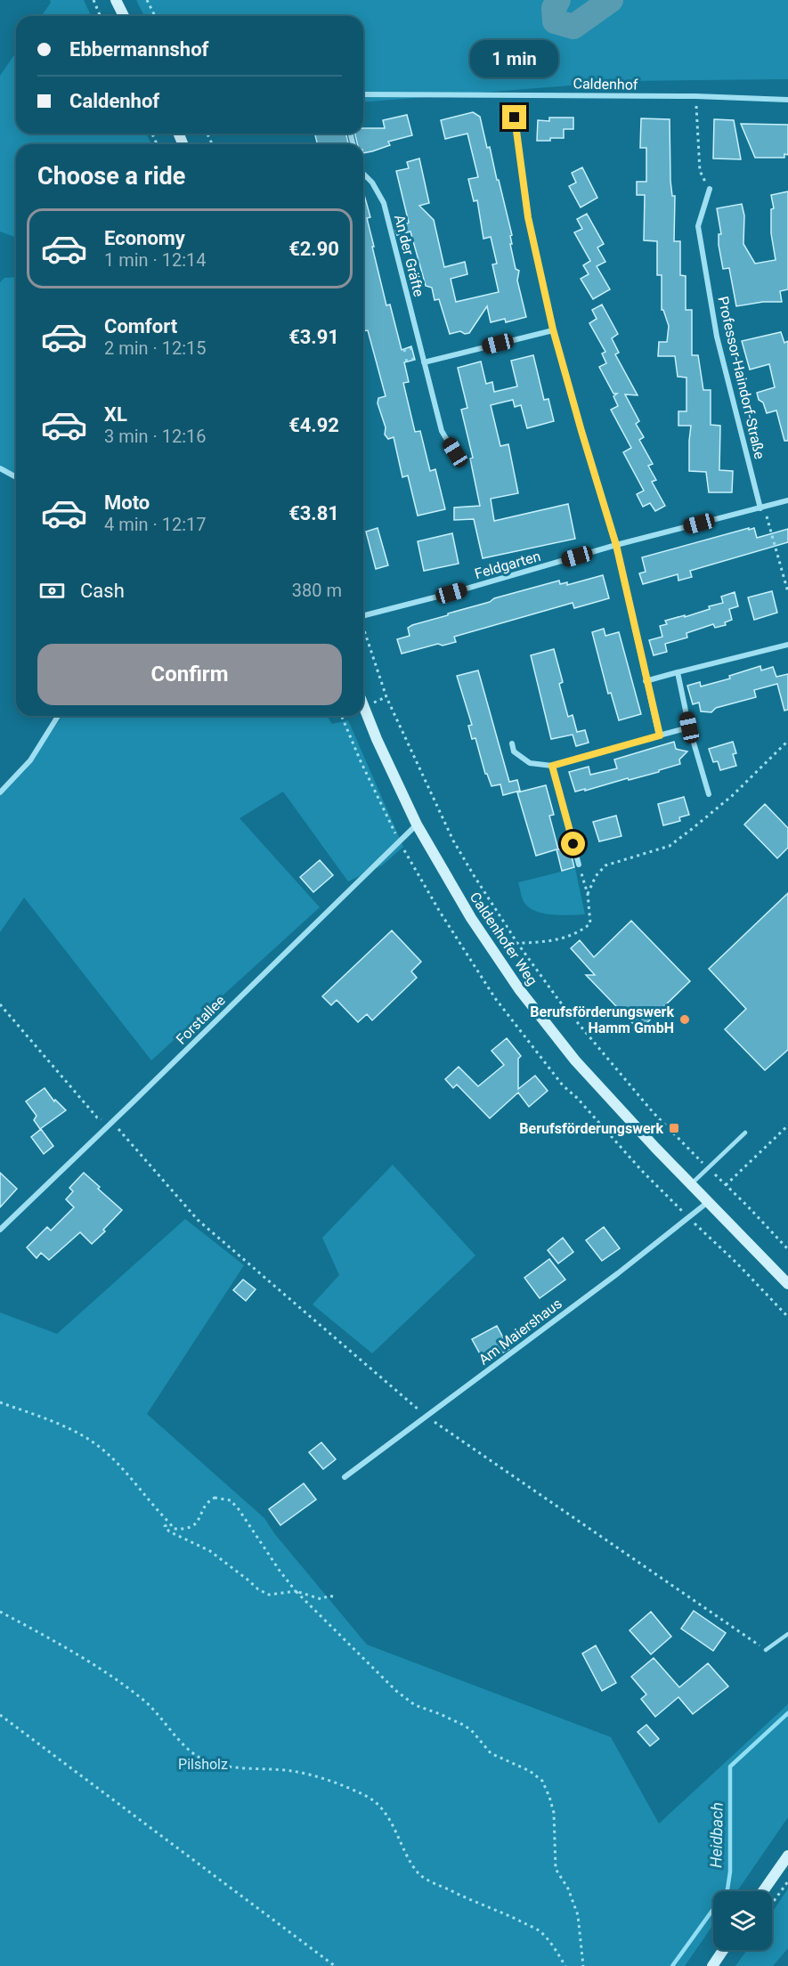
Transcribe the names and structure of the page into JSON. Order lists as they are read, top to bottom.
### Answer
{
  "streets": {
    "main road": ["Caldenhofer Weg"],
    "street": [
      "Caldenhof",
      "An der Gräfte",
      "Professor-Haindorf-Straße",
      "Feldgarten",
      "Forstallee",
      "Am Maiershaus"
    ]
  },
  "crossings": [
    ["Professor-Haindorf-Straße", "Feldgarten"],
    ["Caldenhofer Weg", "Forstallee"],
    ["Caldenhofer Weg", "Am Maiershaus"]
  ],
  "water": ["Heidbach"],
  "parks": ["Pilsholz"],
  "places": {
    "other": ["Berufsförderungswerk Hamm GmbH"],
    "transit": ["Berufsförderungswerk"]
  },
  "page": {
    "banner": ["Ebbermannshof", "Caldenhof"],
    "bubble": "1 min",
    "heading": "Choose a ride",
    "list": [
      {
        "name": "Economy",
        "note": "1 min · 12:14",
        "value": "€2.90"
      },
      {
        "name": "Comfort",
        "note": "2 min · 12:15",
        "value": "€3.91"
      },
      {
        "name": "XL",
        "note": "3 min · 12:16",
        "value": "€4.92"
      },
      {
        "name": "Moto",
        "note": "4 min · 12:17",
        "value": "€3.81"
      }
    ],
    "pay": ["Cash", "380 m"],
    "buttons": "Confirm"
  }
}
